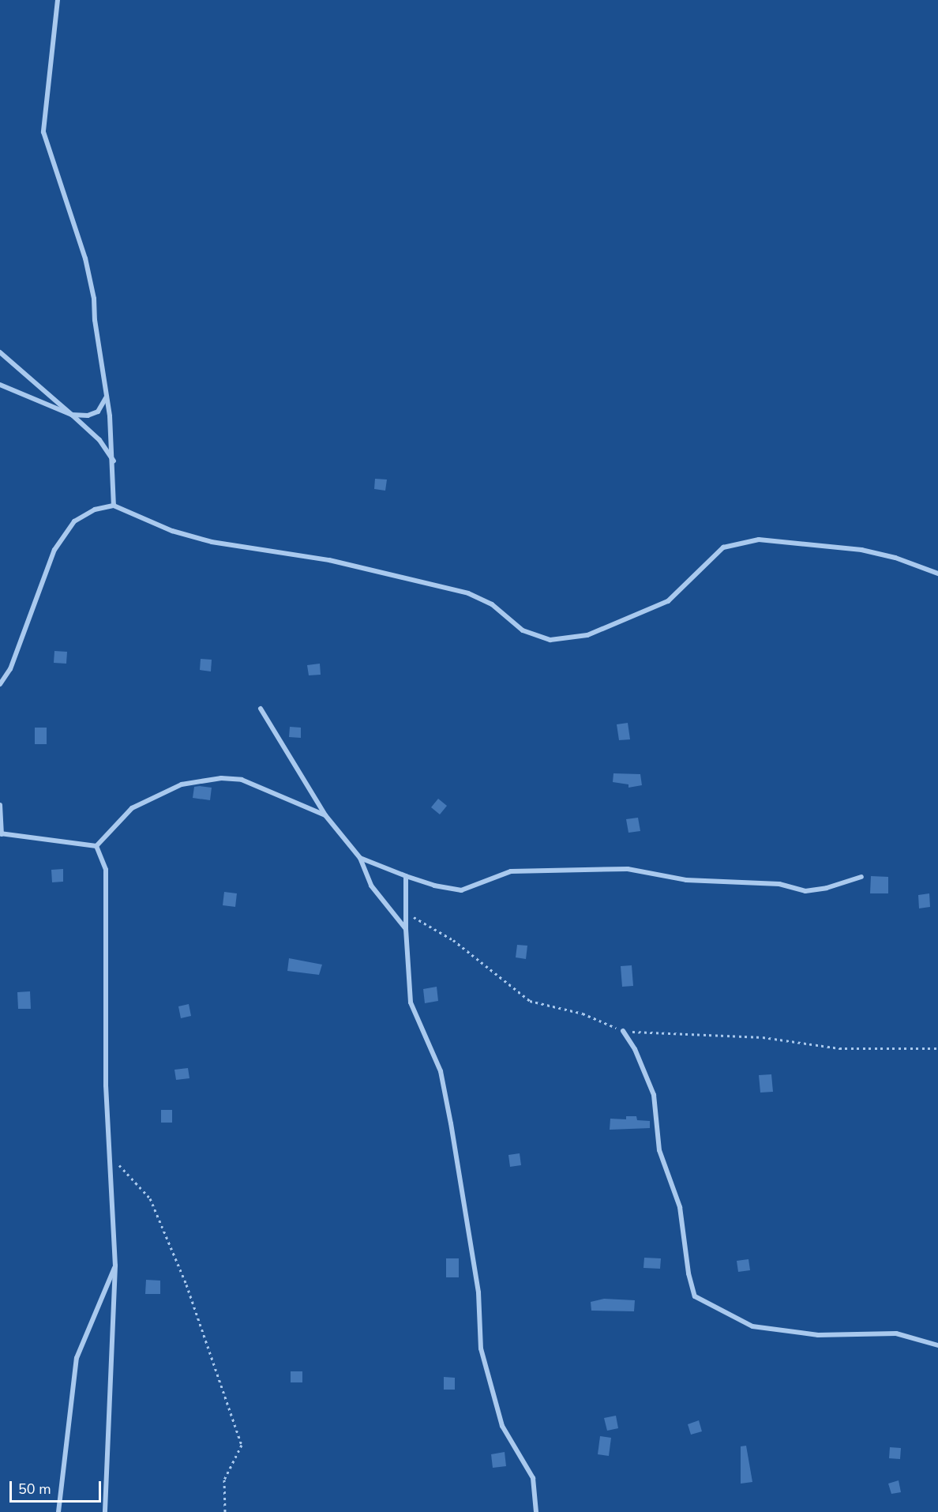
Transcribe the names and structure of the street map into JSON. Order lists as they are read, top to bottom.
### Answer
{
  "scale_bar": "50 m"
}
